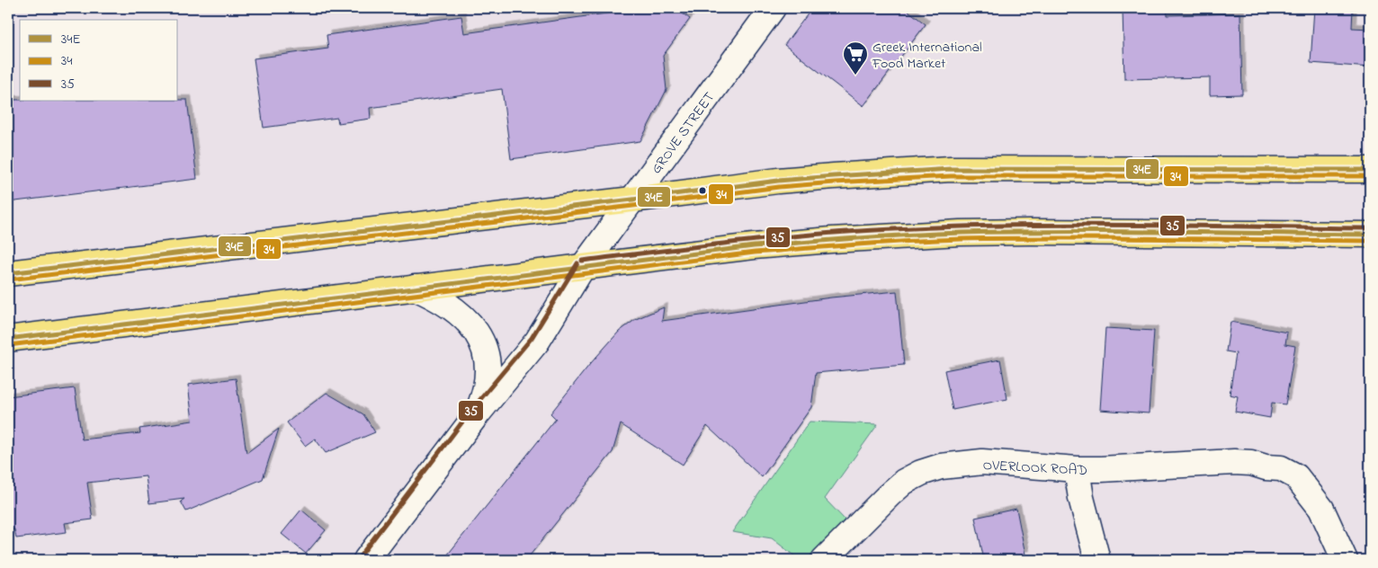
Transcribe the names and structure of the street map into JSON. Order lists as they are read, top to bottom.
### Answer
{
  "streets": {
    "main road": ["GROVE STREET", "OVERLOOK ROAD"]
  },
  "places": {
    "supermarket": ["Greek International Food Market"]
  },
  "lines": ["transit line 34E", "transit line 34", "transit line 35"],
  "legend": ["34E", "34", "35"]
}
